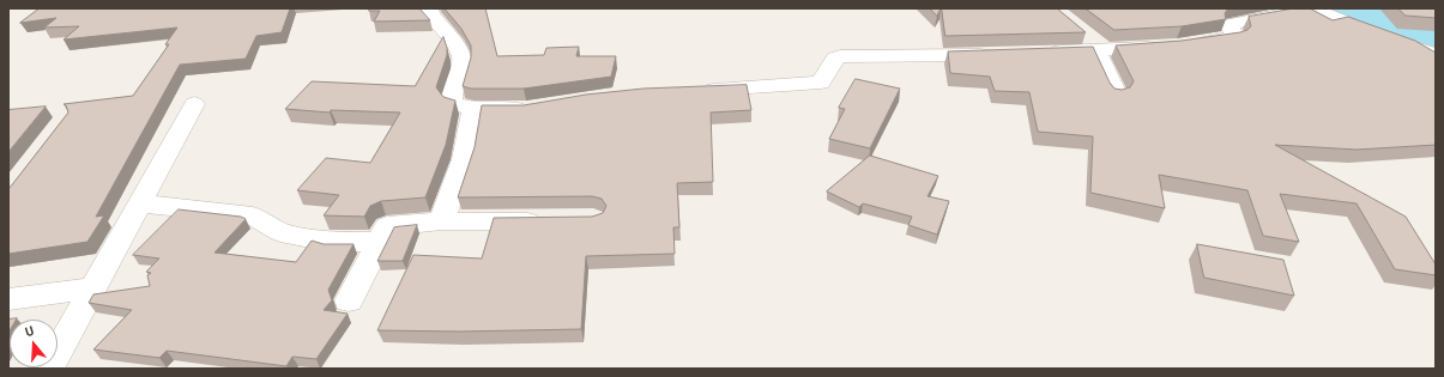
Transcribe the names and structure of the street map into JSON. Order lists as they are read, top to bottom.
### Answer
{
  "north": "top"
}
